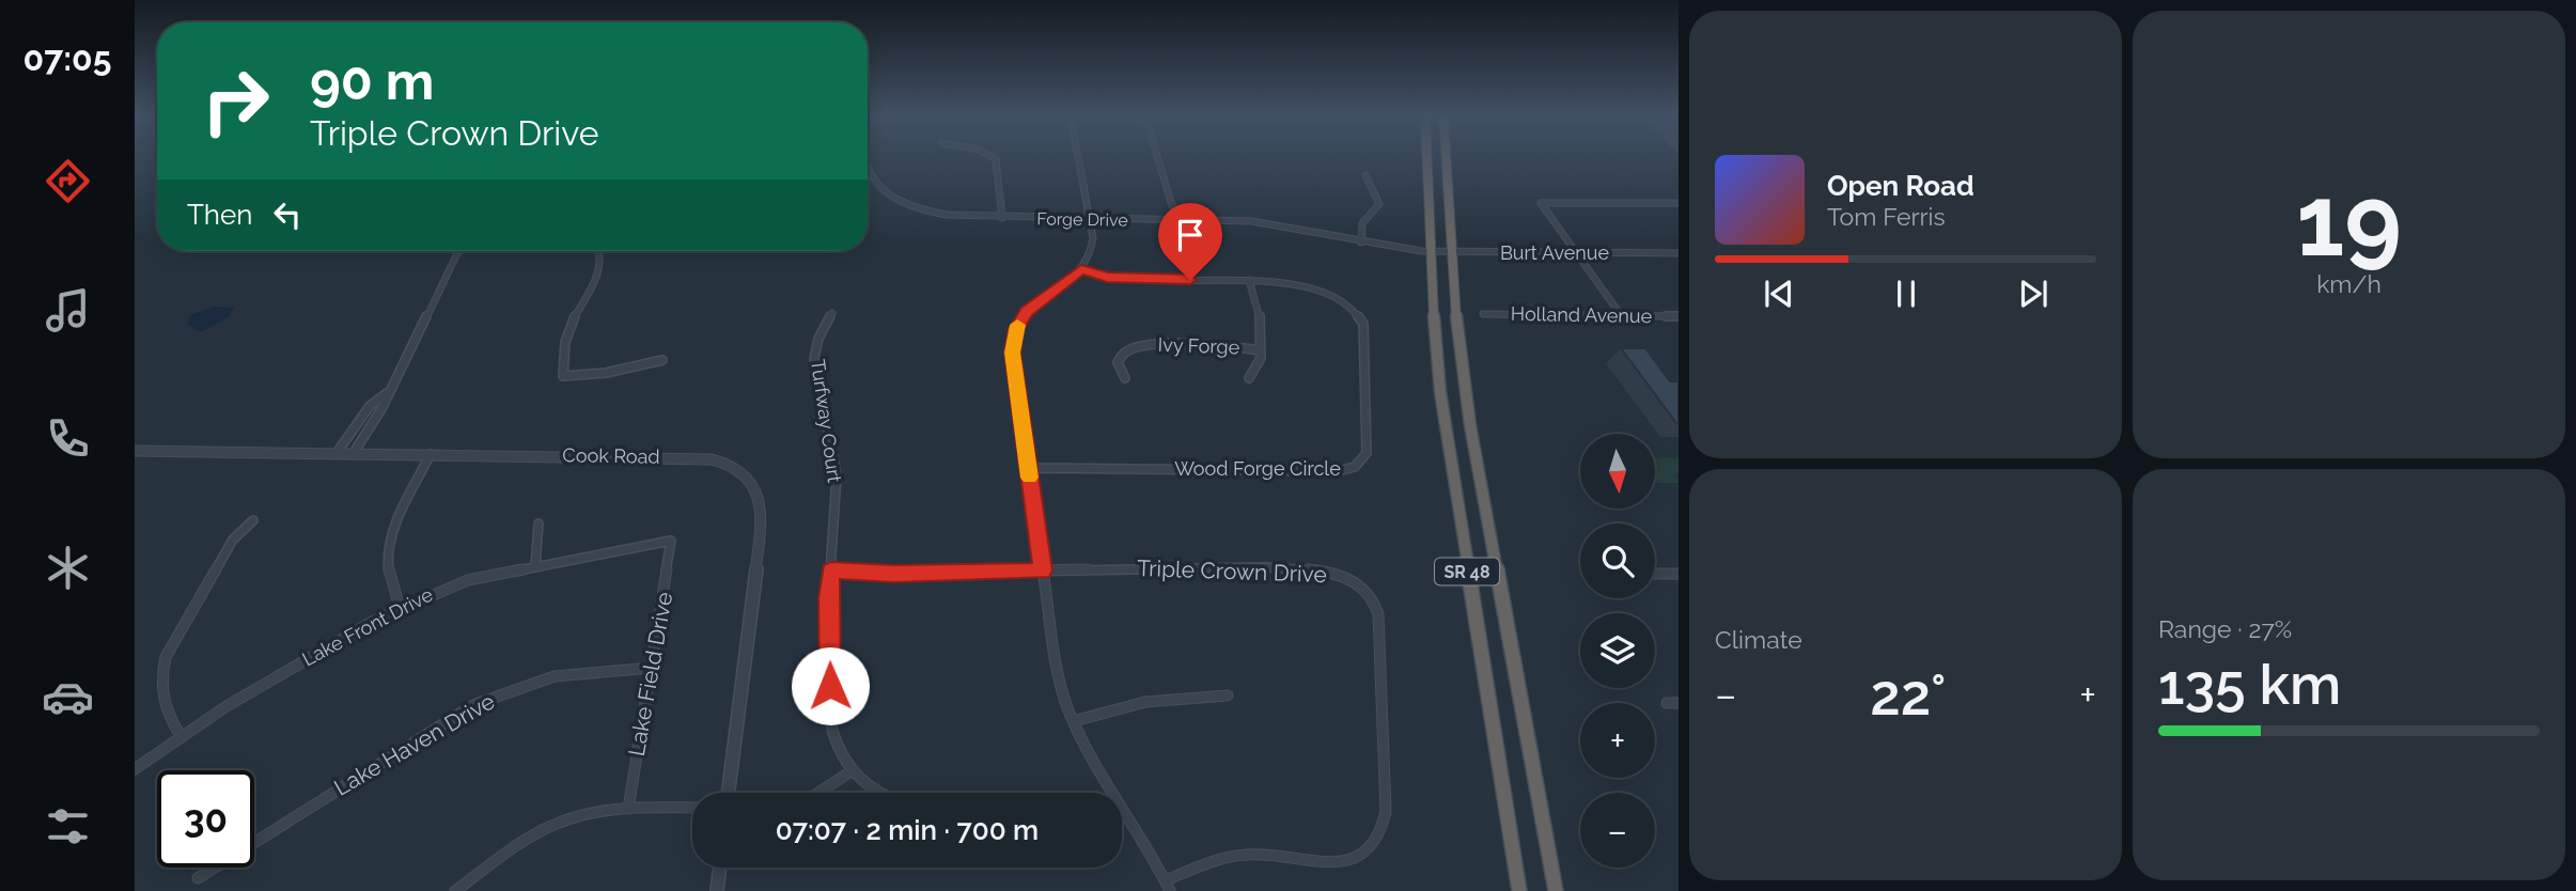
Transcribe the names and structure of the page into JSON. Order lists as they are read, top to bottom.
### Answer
{
  "streets": {
    "highway": ["SR 48"],
    "street": [
      "Forge Drive",
      "Burt Avenue",
      "Holland Avenue",
      "Ivy Forge",
      "Turfway Court",
      "Cook Road",
      "Wood Forge Circle",
      "Triple Crown Drive",
      "Lake Front Drive",
      "Lake Field Drive",
      "Lake Haven Drive"
    ]
  },
  "crossings": [
    ["Forge Drive", "Burt Avenue"],
    ["Forge Drive", "SR 48"],
    ["Burt Avenue", "SR 48"],
    ["Turfway Court", "Triple Crown Drive"],
    ["Lake Front Drive", "Lake Field Drive"],
    ["Lake Field Drive", "Lake Haven Drive"]
  ],
  "north": "bottom",
  "page": {
    "tabs": "07:05",
    "tile": [
      ["19", "km/h"],
      "Climate",
      ["Range · 27%", "135 km"]
    ],
    "turn": ["90 m", "Triple Crown Drive"],
    "song": ["Open Road", "Tom Ferris"],
    "then": "Then",
    "map_buttons": ["+", "−"],
    "heat": ["−", "22°", "+"],
    "limit": "30",
    "trip": "07:07 · 2 min · 700 m"
  }
}
